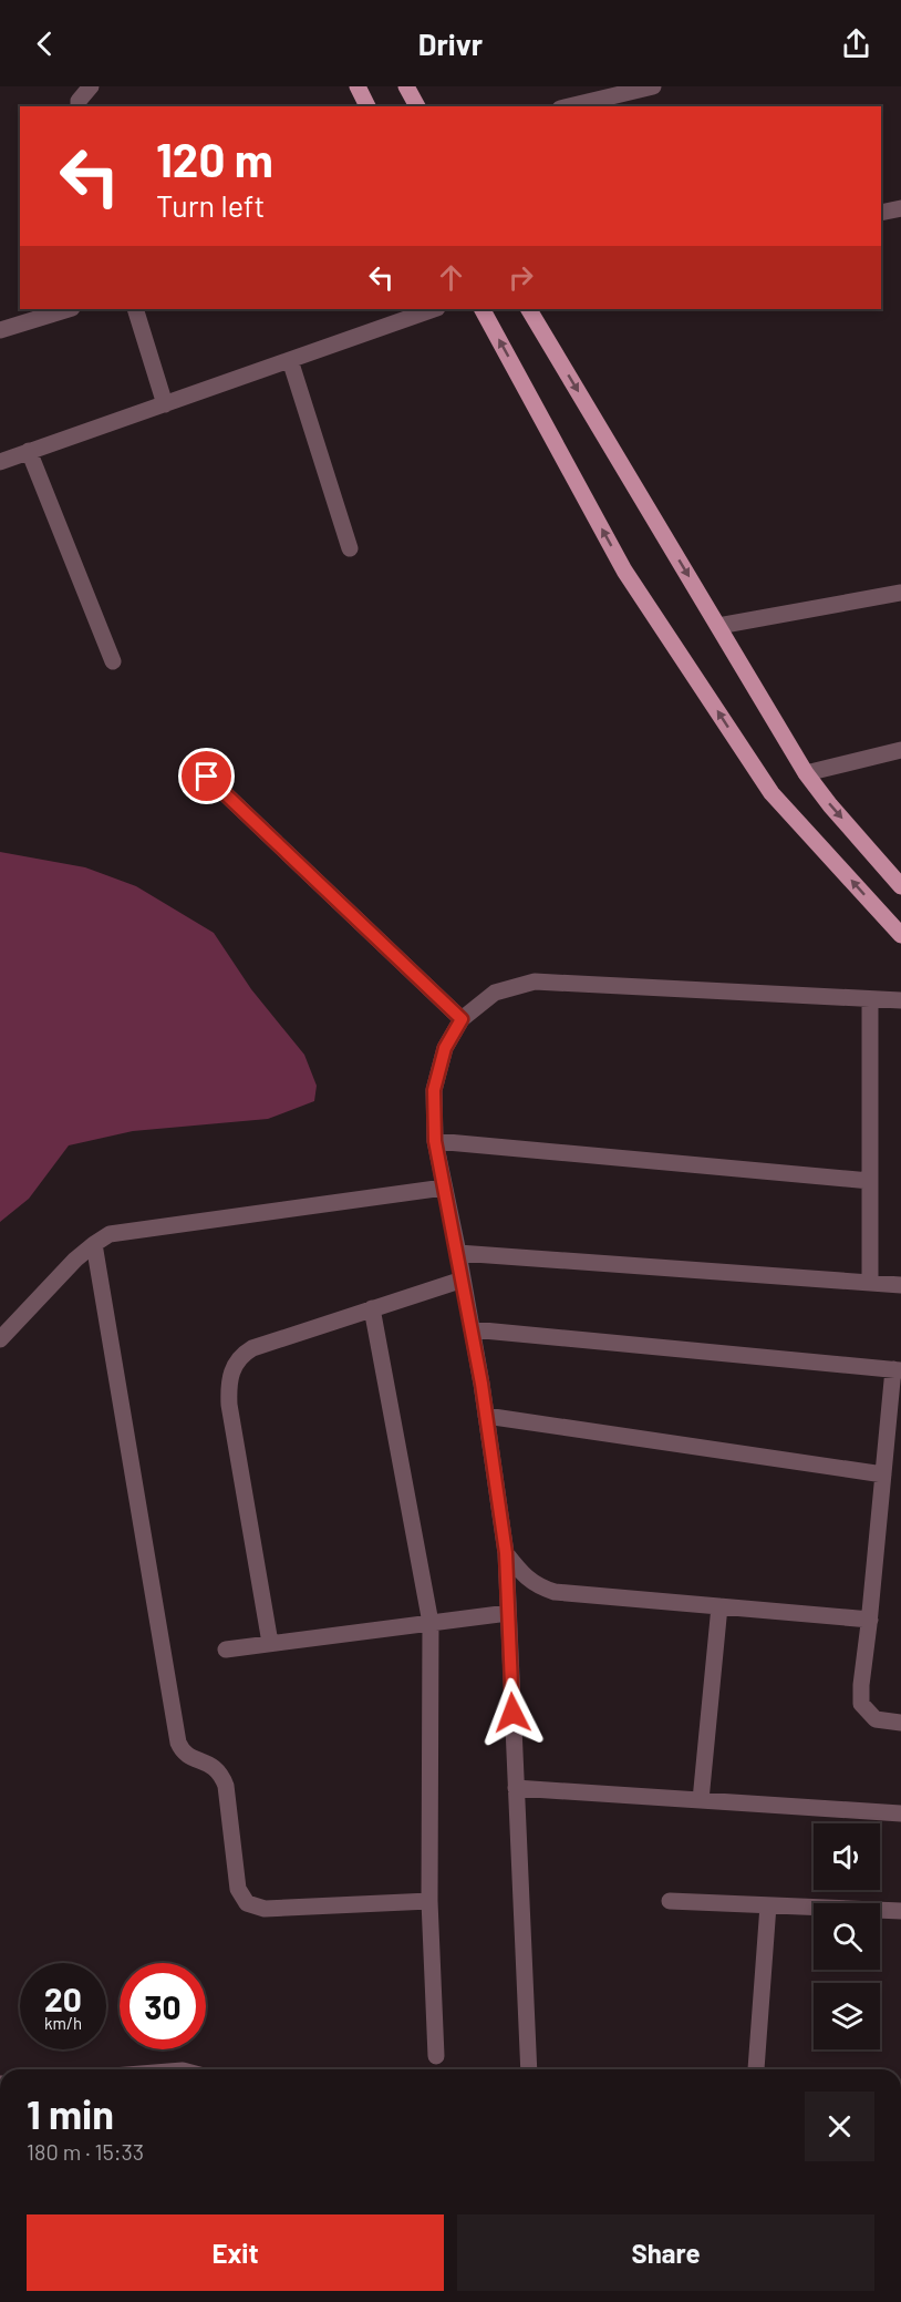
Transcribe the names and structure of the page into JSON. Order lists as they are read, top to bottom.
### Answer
{
  "page": {
    "header": "Drivr",
    "turn": ["120 m", "Turn left"],
    "speed": "20 km/h",
    "limit": "30",
    "heading": ["1 min", "180 m · 15:33"],
    "buttons": ["Exit", "Share"]
  }
}
